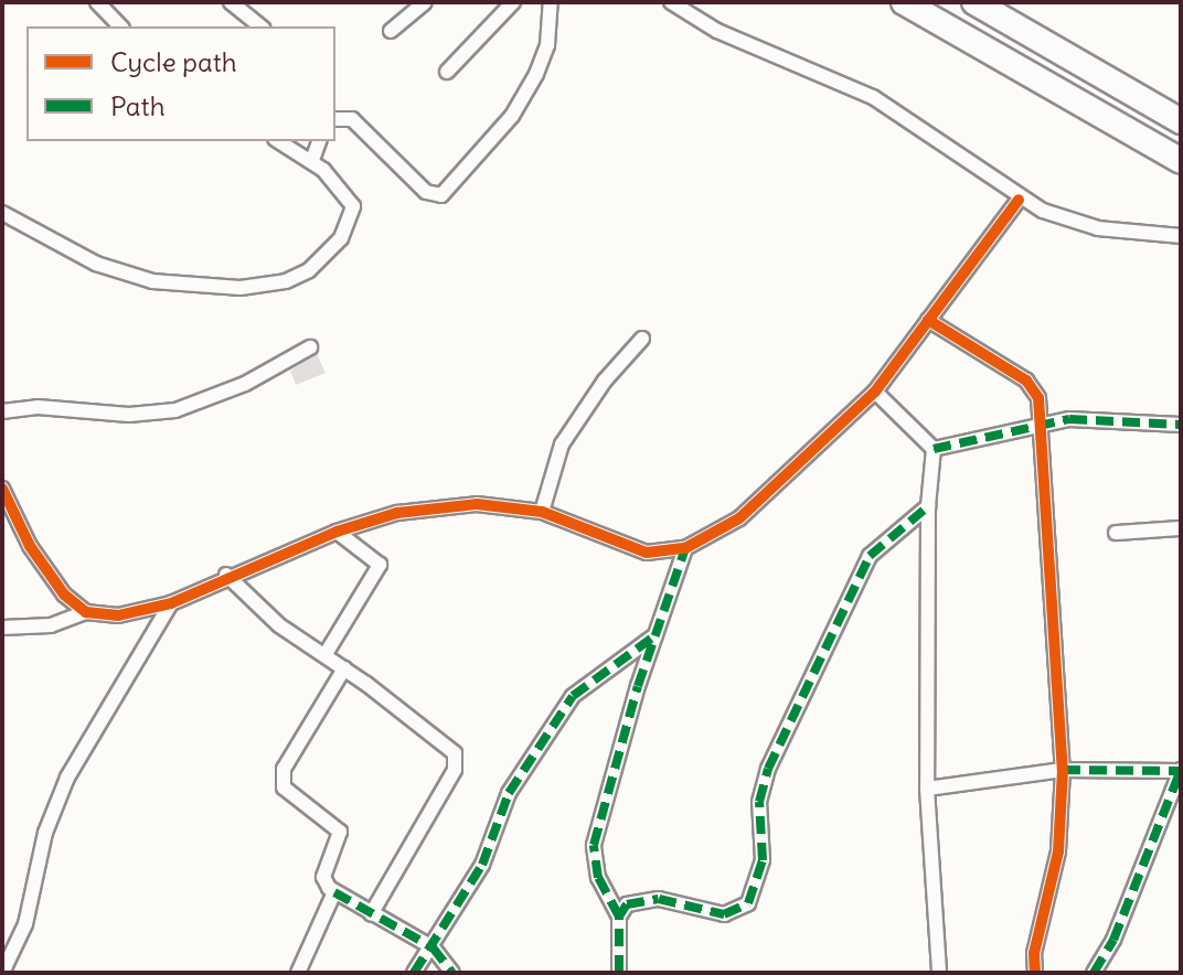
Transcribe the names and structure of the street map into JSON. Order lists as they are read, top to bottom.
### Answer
{
  "legend": ["Cycle path", "Path"]
}
